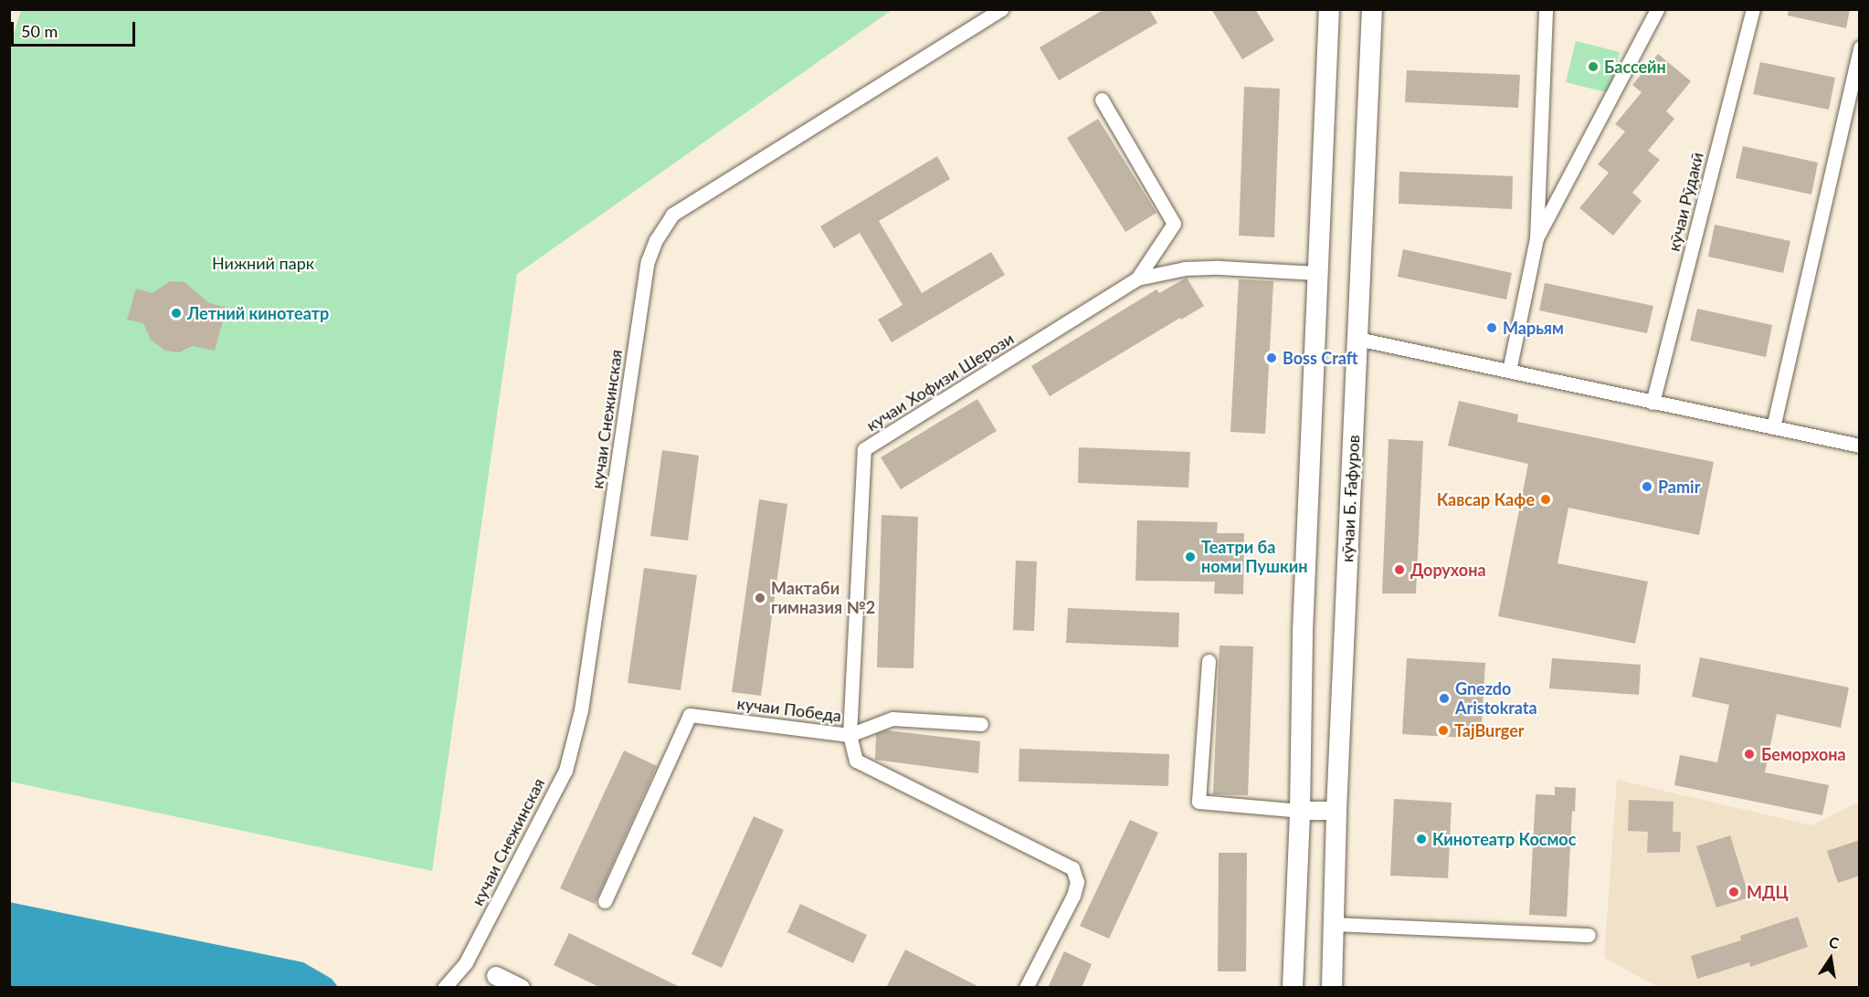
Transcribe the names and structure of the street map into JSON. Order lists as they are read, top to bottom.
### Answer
{
  "streets": {
    "main road": ["кӯчаи Б. Ғафуров"],
    "street": [
      "кӯчаи Рӯдакӣ",
      "кучаи Хофизи Шерози",
      "кучаи Снежинская",
      "кучаи Победа"
    ]
  },
  "crossings": [
    ["кучаи Хофизи Шерози", "кучаи Победа"]
  ],
  "parks": ["Нижний парк"],
  "places": [
    "Бассейн",
    "Летний кинотеатр",
    "Марьям",
    "Boss Craft",
    "Pamir",
    "Кавсар Кафе",
    "Театри ба номи Пушкин",
    "Дорухона",
    "Мактаби гимназия №2",
    "Gnezdo Aristokrata",
    "TajBurger",
    "Беморхона",
    "Кинотеатр Космос",
    "МДЦ"
  ],
  "scale_bar": "50 m",
  "north": "top"
}
